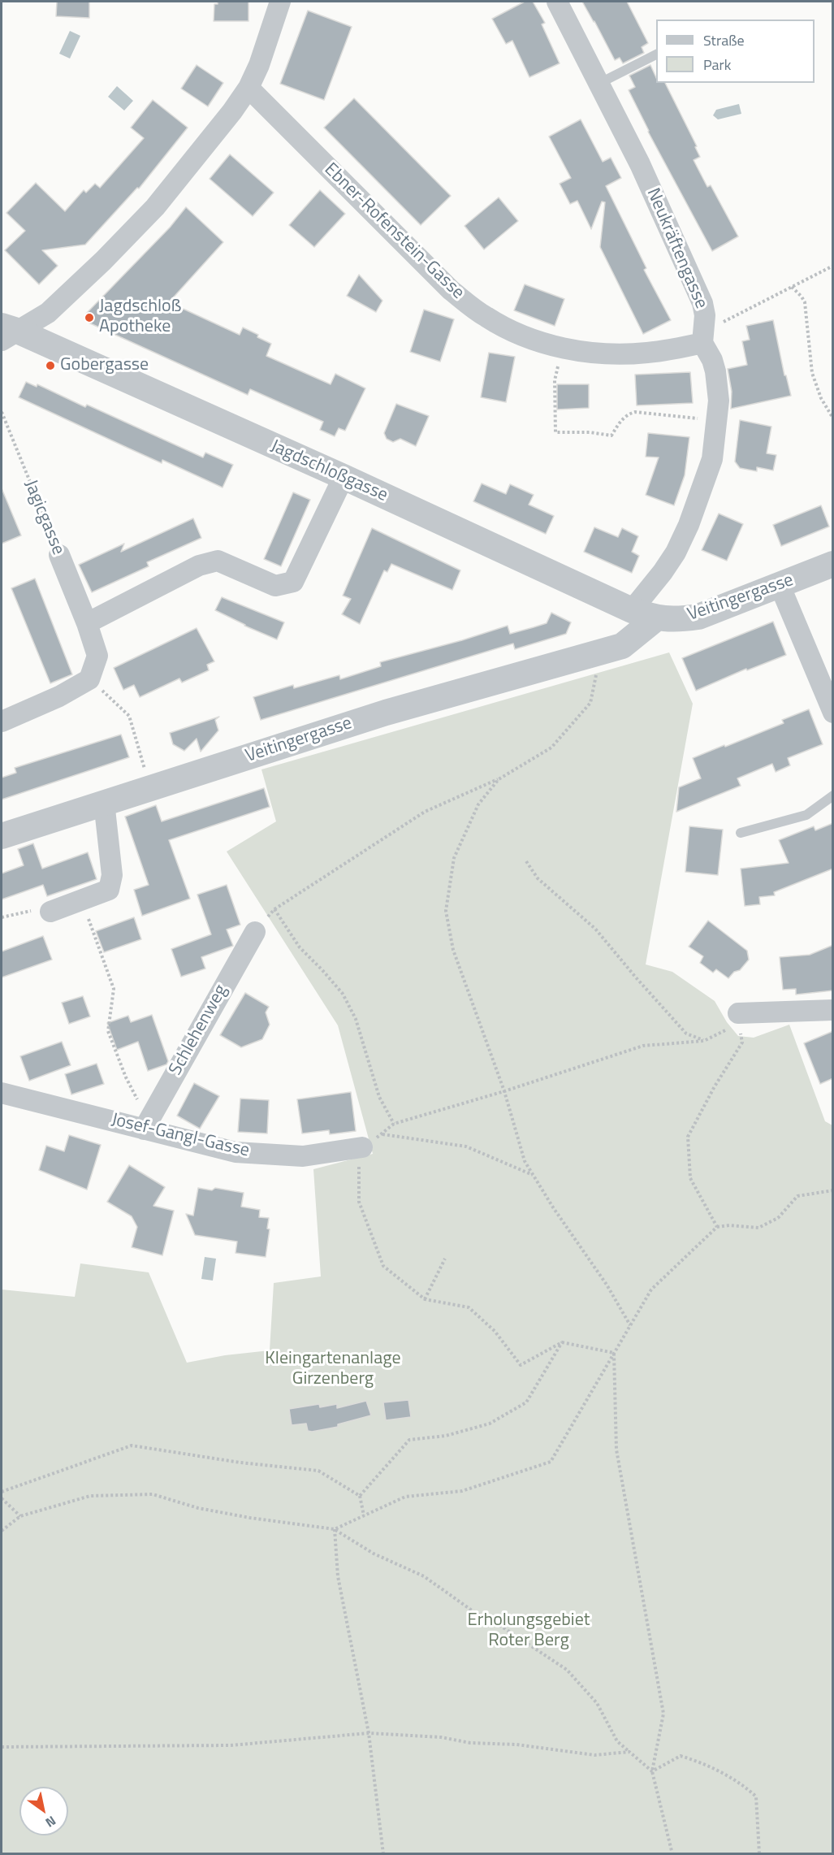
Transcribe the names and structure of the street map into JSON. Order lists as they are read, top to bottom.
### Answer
{
  "streets": {
    "street": [
      "Ebner-Rofenstein-Gasse",
      "Neukräftengasse",
      "Jagdschloßgasse",
      "Jagicgasse",
      "Veitingergasse",
      "Schlehenweg",
      "Josef-Gangl-Gasse"
    ]
  },
  "crossings": [
    ["Ebner-Rofenstein-Gasse", "Neukräftengasse"],
    ["Neukräftengasse", "Jagdschloßgasse"],
    ["Jagdschloßgasse", "Veitingergasse"],
    ["Schlehenweg", "Josef-Gangl-Gasse"]
  ],
  "parks": ["Kleingartenanlage Girzenberg", "Erholungsgebiet Roter Berg"],
  "places": ["Jagdschloß Apotheke", "Gobergasse"],
  "legend": ["Straße", "Park"],
  "north": "bottom right"
}
